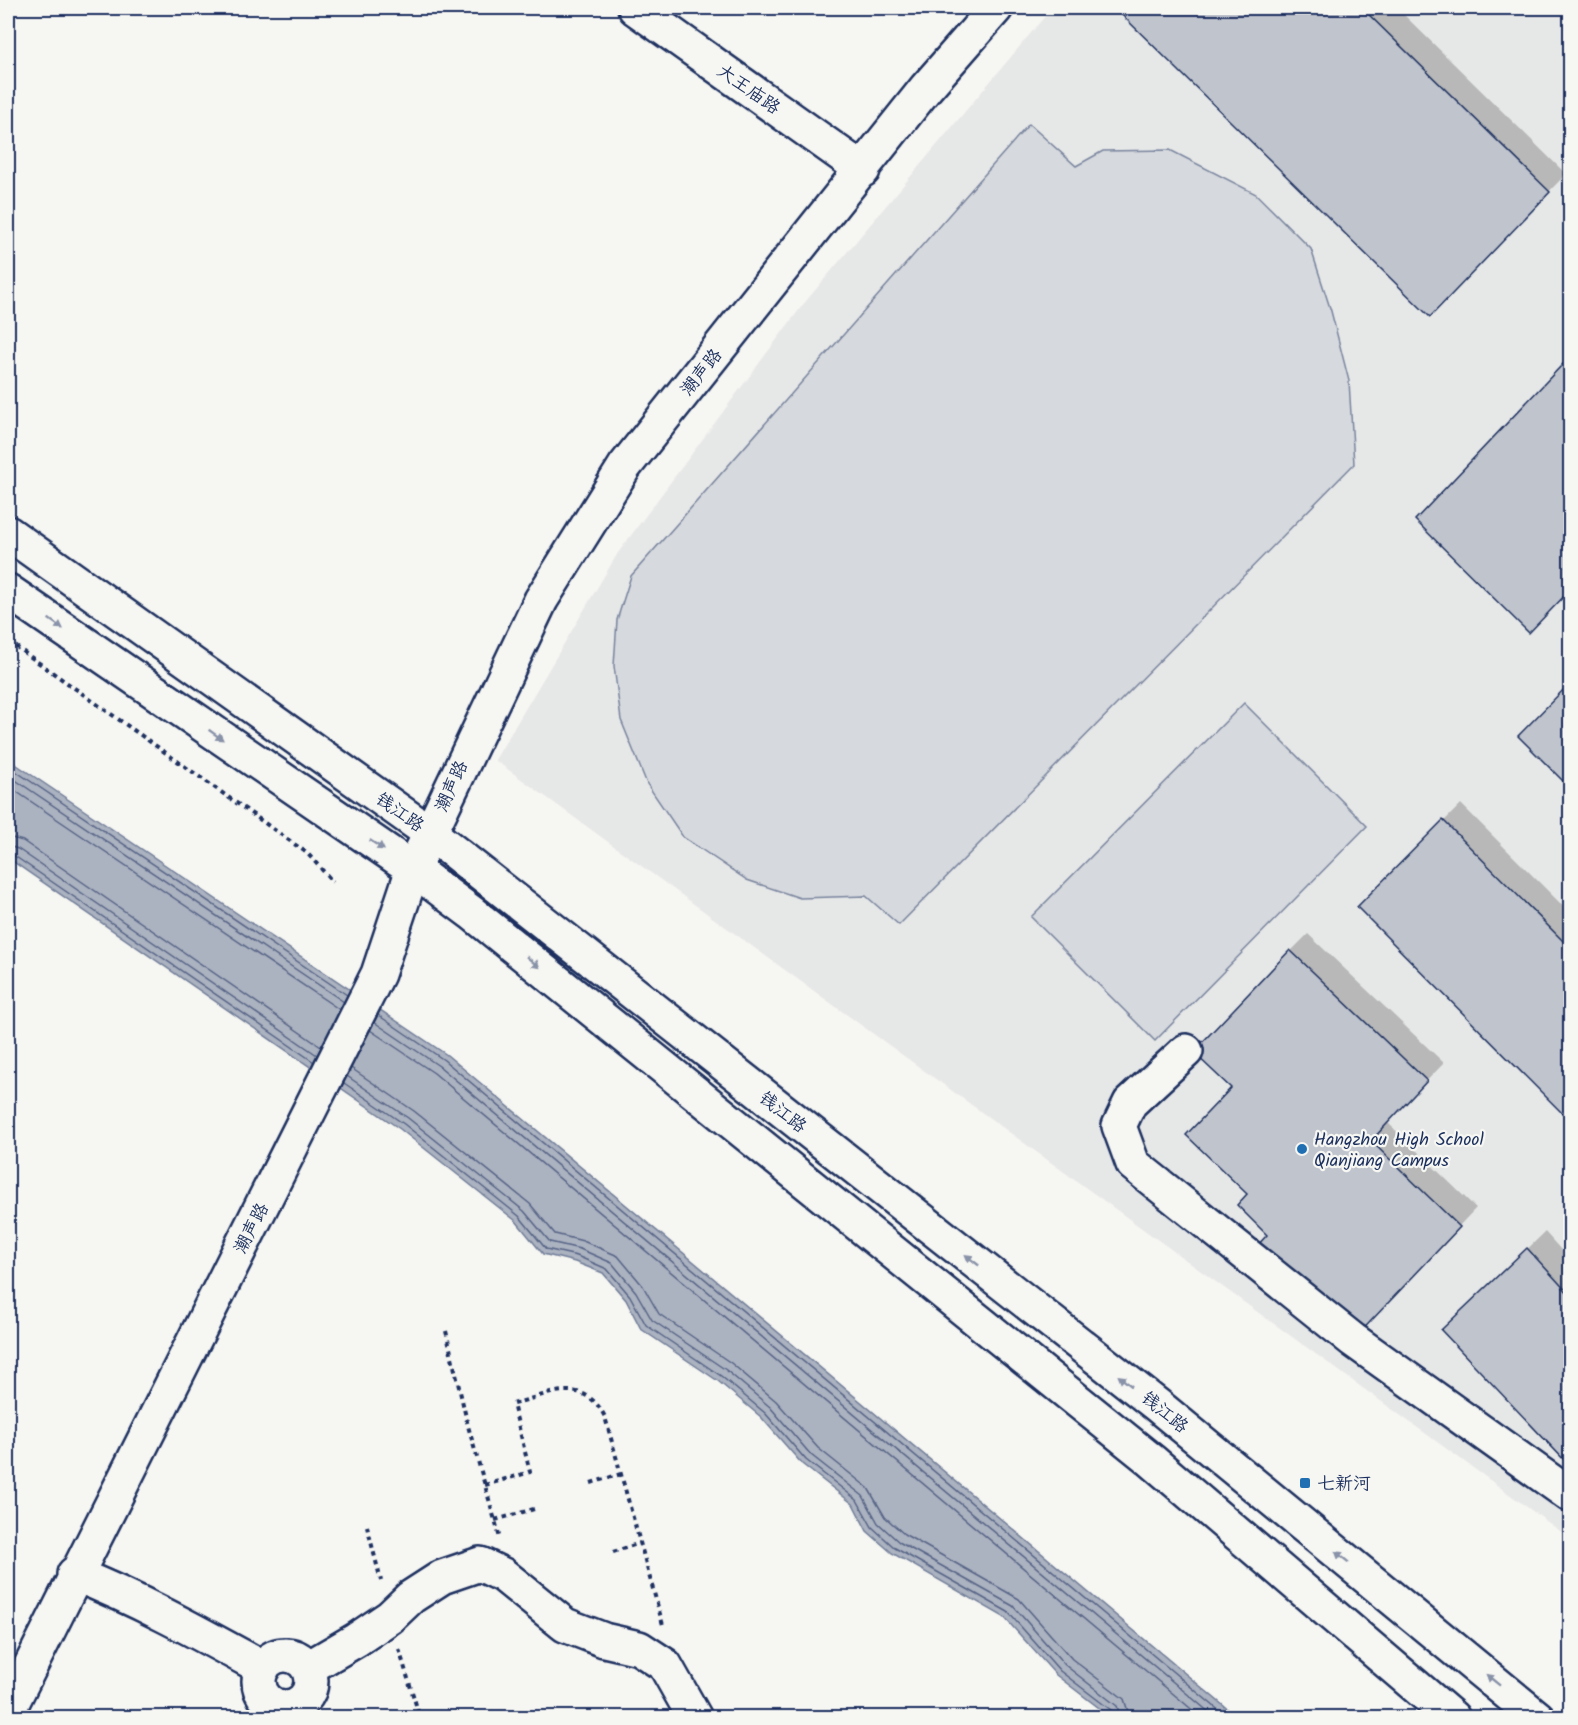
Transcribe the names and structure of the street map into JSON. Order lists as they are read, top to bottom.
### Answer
{
  "streets": {
    "street": ["大王庙路", "潮声路", "钱江路"]
  },
  "crossings": [
    ["大王庙路", "潮声路"],
    ["潮声路", "钱江路"]
  ],
  "places": {
    "other": ["Hangzhou High School Qianjiang Campus"],
    "transit": ["七新河"]
  }
}
